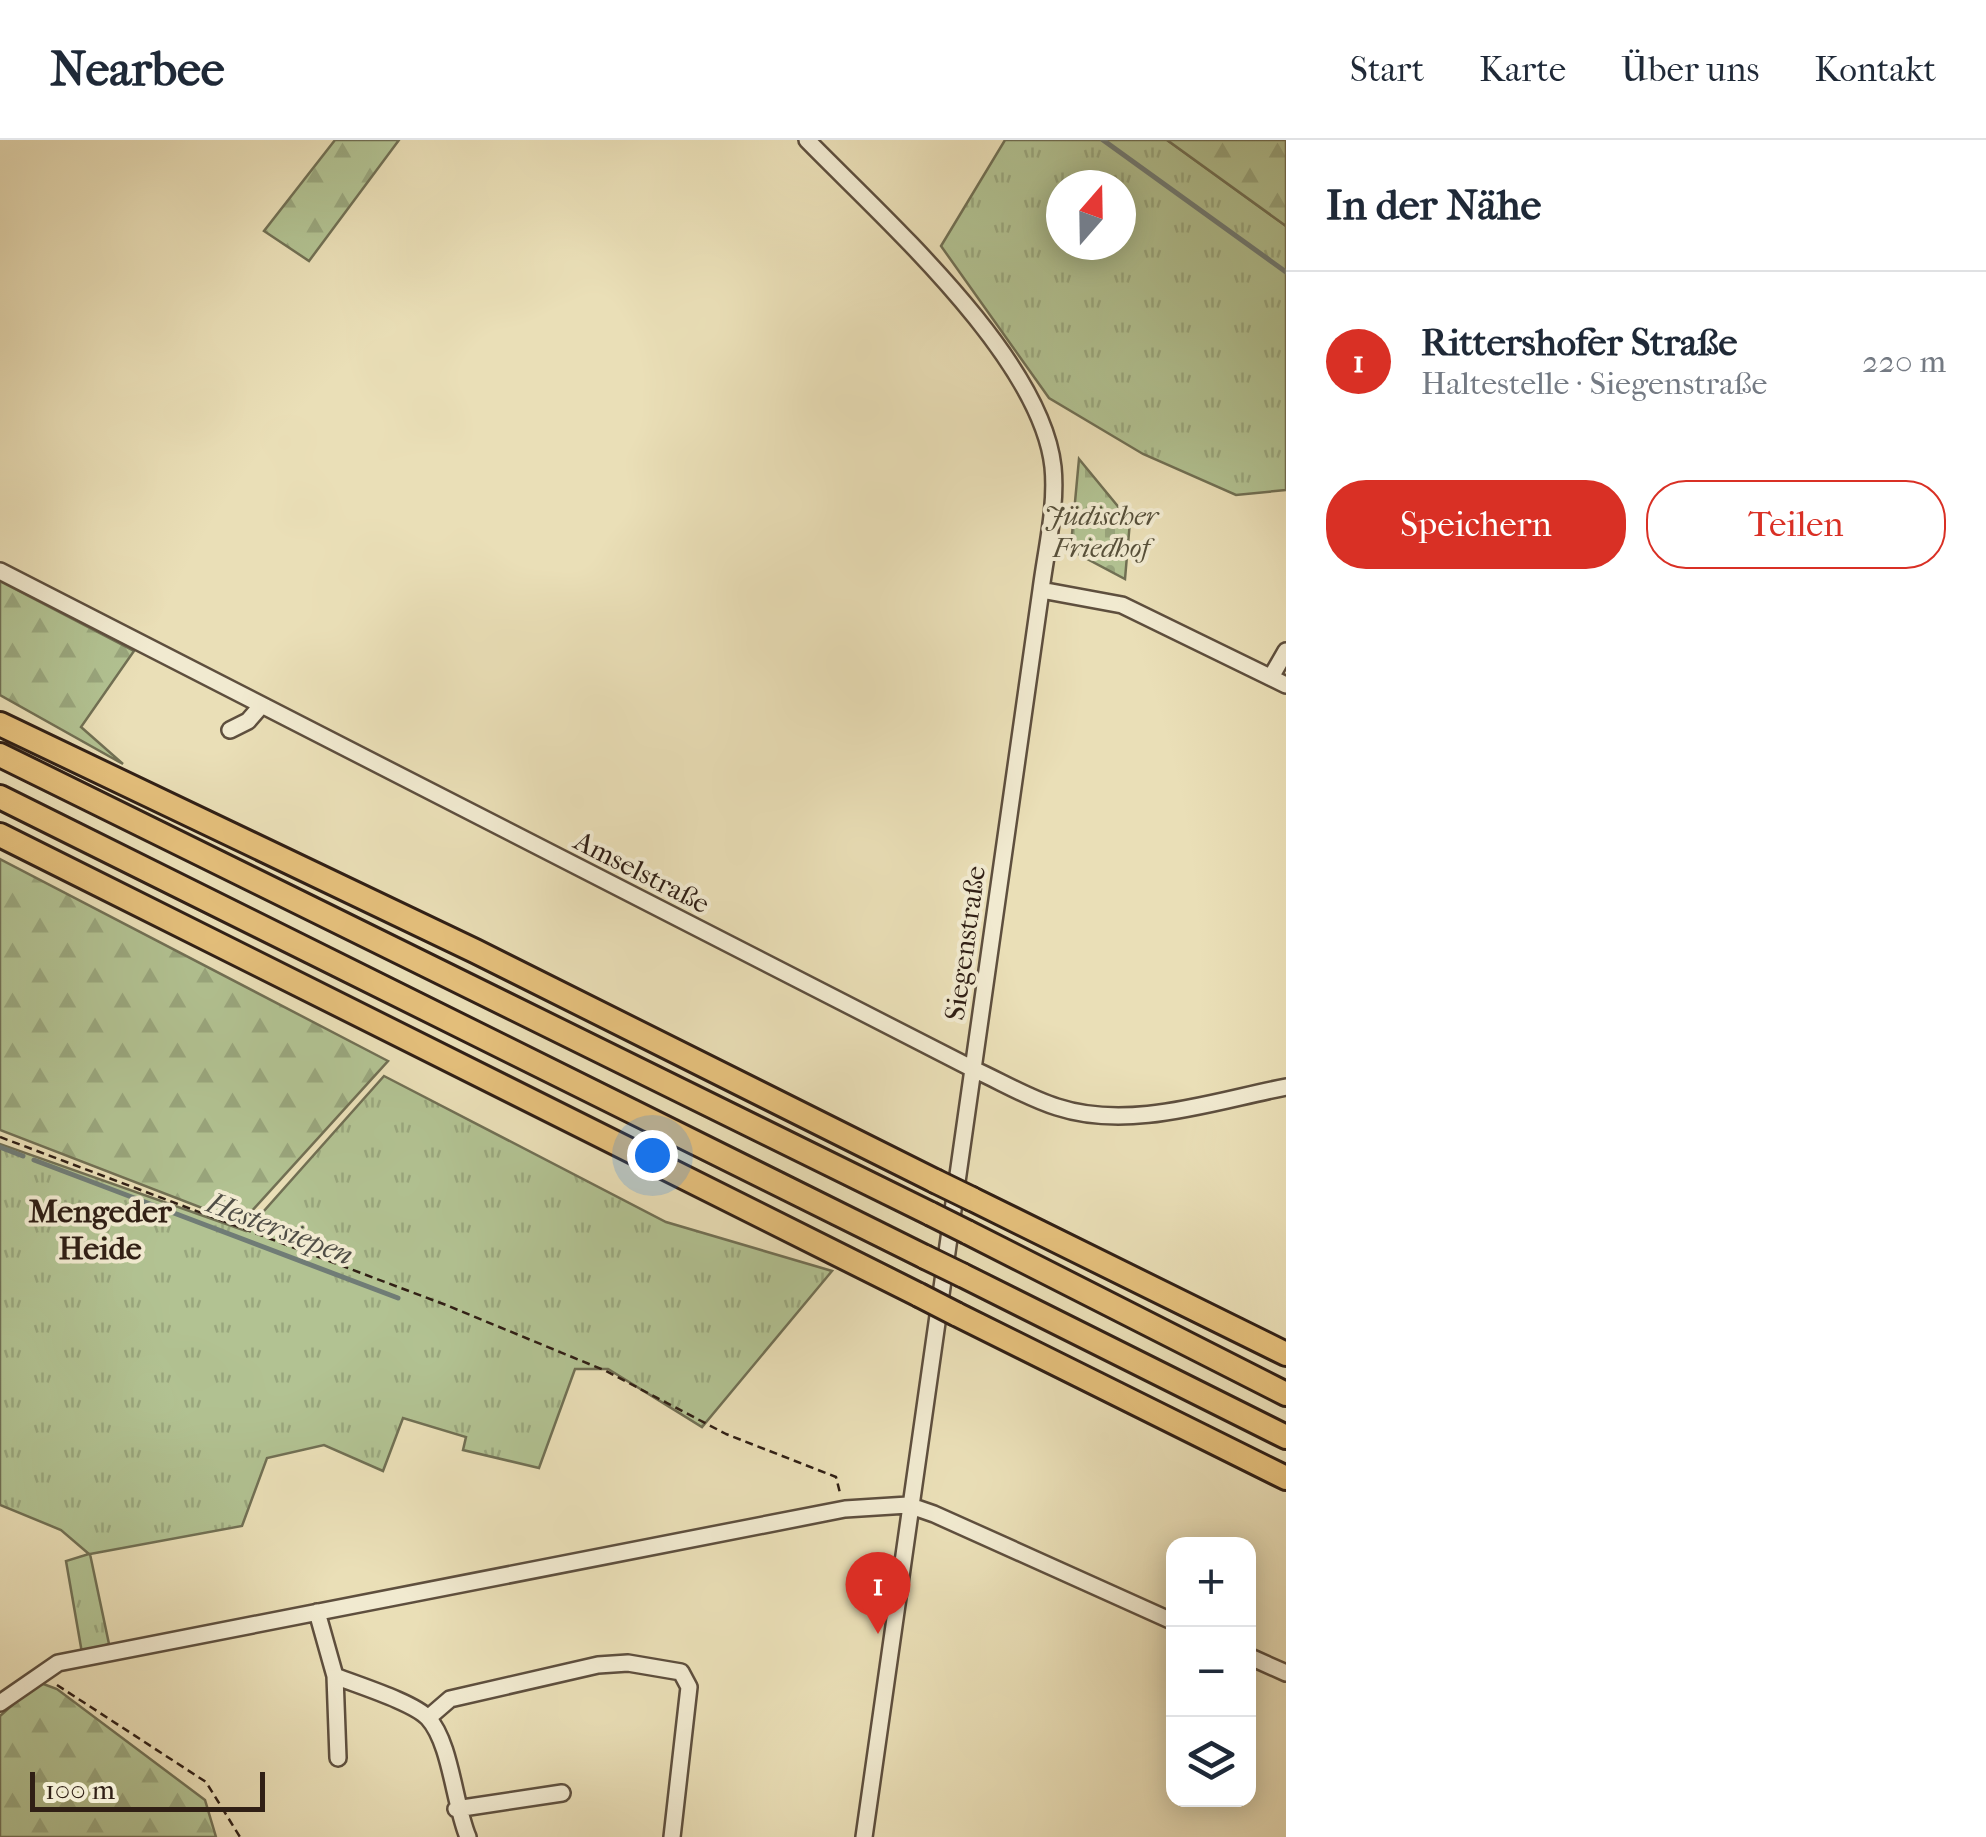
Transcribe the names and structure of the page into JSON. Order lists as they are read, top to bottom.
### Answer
{
  "streets": {
    "street": ["Amselstraße", "Siegenstraße"]
  },
  "crossings": [
    ["Amselstraße", "Siegenstraße"]
  ],
  "districts": ["Mengeder Heide"],
  "water": ["Hestersiepen"],
  "parks": ["Jüdischer Friedhof"],
  "scale_bar": "100 m",
  "north": "top",
  "page": {
    "header": "Nearbee",
    "nav": [
      "Start",
      "Karte",
      "Über uns",
      "Kontakt"
    ],
    "heading": "In der Nähe",
    "list": [
      {
        "mark": "1",
        "name": "Rittershofer Straße",
        "note": "Haltestelle · Siegenstraße",
        "value": "220 m"
      }
    ],
    "buttons": ["Speichern", "Teilen"],
    "map_buttons": ["+", "−"],
    "pins": "1",
    "scale": "100 m"
  }
}
